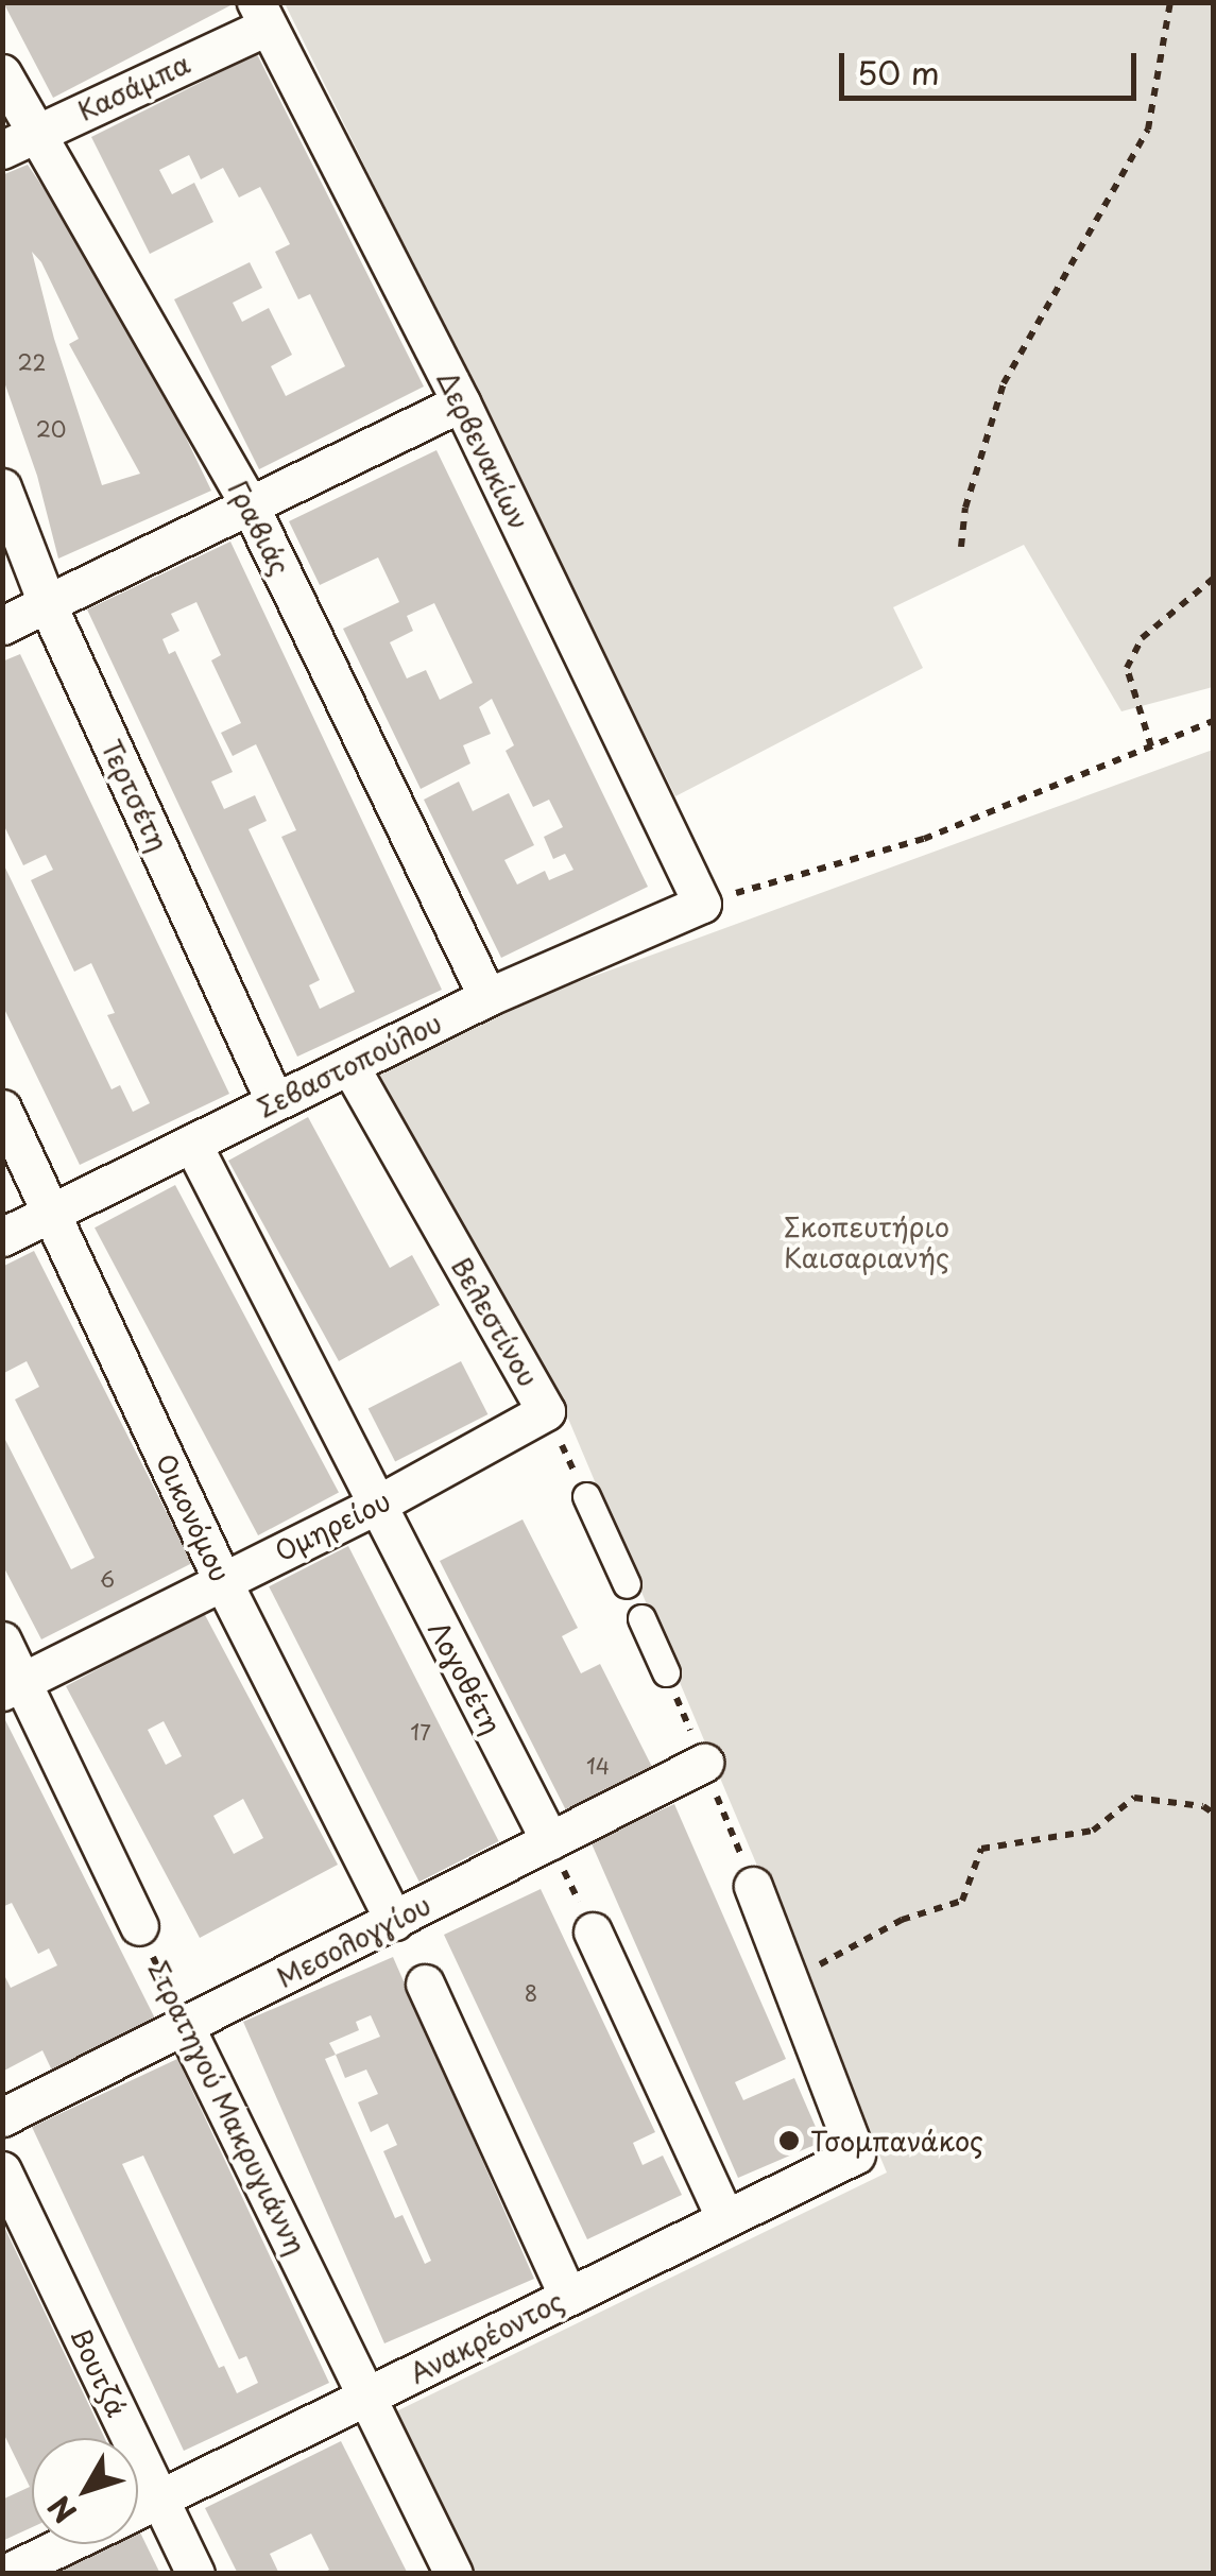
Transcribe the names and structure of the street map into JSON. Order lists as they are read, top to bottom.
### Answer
{
  "streets": {
    "street": [
      "Κασάμπα",
      "Δερβενακίων",
      "Γραβιάς",
      "Τερτσέτη",
      "Σεβαστοπούλου",
      "Βελεστίνου",
      "Οικονόμου",
      "Ομηρείου",
      "Λογοθέτη",
      "Μεσολογγίου",
      "Στρατηγού Μακρυγιάννη",
      "Ανακρέοντος",
      "Βουτζά"
    ]
  },
  "crossings": [
    ["Κασάμπα", "Δερβενακίων"],
    ["Κασάμπα", "Γραβιάς"],
    ["Δερβενακίων", "Σεβαστοπούλου"],
    ["Γραβιάς", "Σεβαστοπούλου"],
    ["Τερτσέτη", "Σεβαστοπούλου"],
    ["Σεβαστοπούλου", "Βελεστίνου"],
    ["Σεβαστοπούλου", "Οικονόμου"],
    ["Σεβαστοπούλου", "Λογοθέτη"],
    ["Βελεστίνου", "Ομηρείου"],
    ["Οικονόμου", "Ομηρείου"],
    ["Οικονόμου", "Μεσολογγίου"],
    ["Ομηρείου", "Λογοθέτη"],
    ["Λογοθέτη", "Μεσολογγίου"],
    ["Μεσολογγίου", "Στρατηγού Μακρυγιάννη"],
    ["Στρατηγού Μακρυγιάννη", "Ανακρέοντος"],
    ["Ανακρέοντος", "Βουτζά"]
  ],
  "parks": ["Σκοπευτήριο Καισαριανής"],
  "places": ["Τσομπανάκος"],
  "house_numbers": [
    "22",
    "20",
    "6",
    "17",
    "14",
    "8"
  ],
  "scale_bar": "50 m",
  "north": "bottom left"
}
